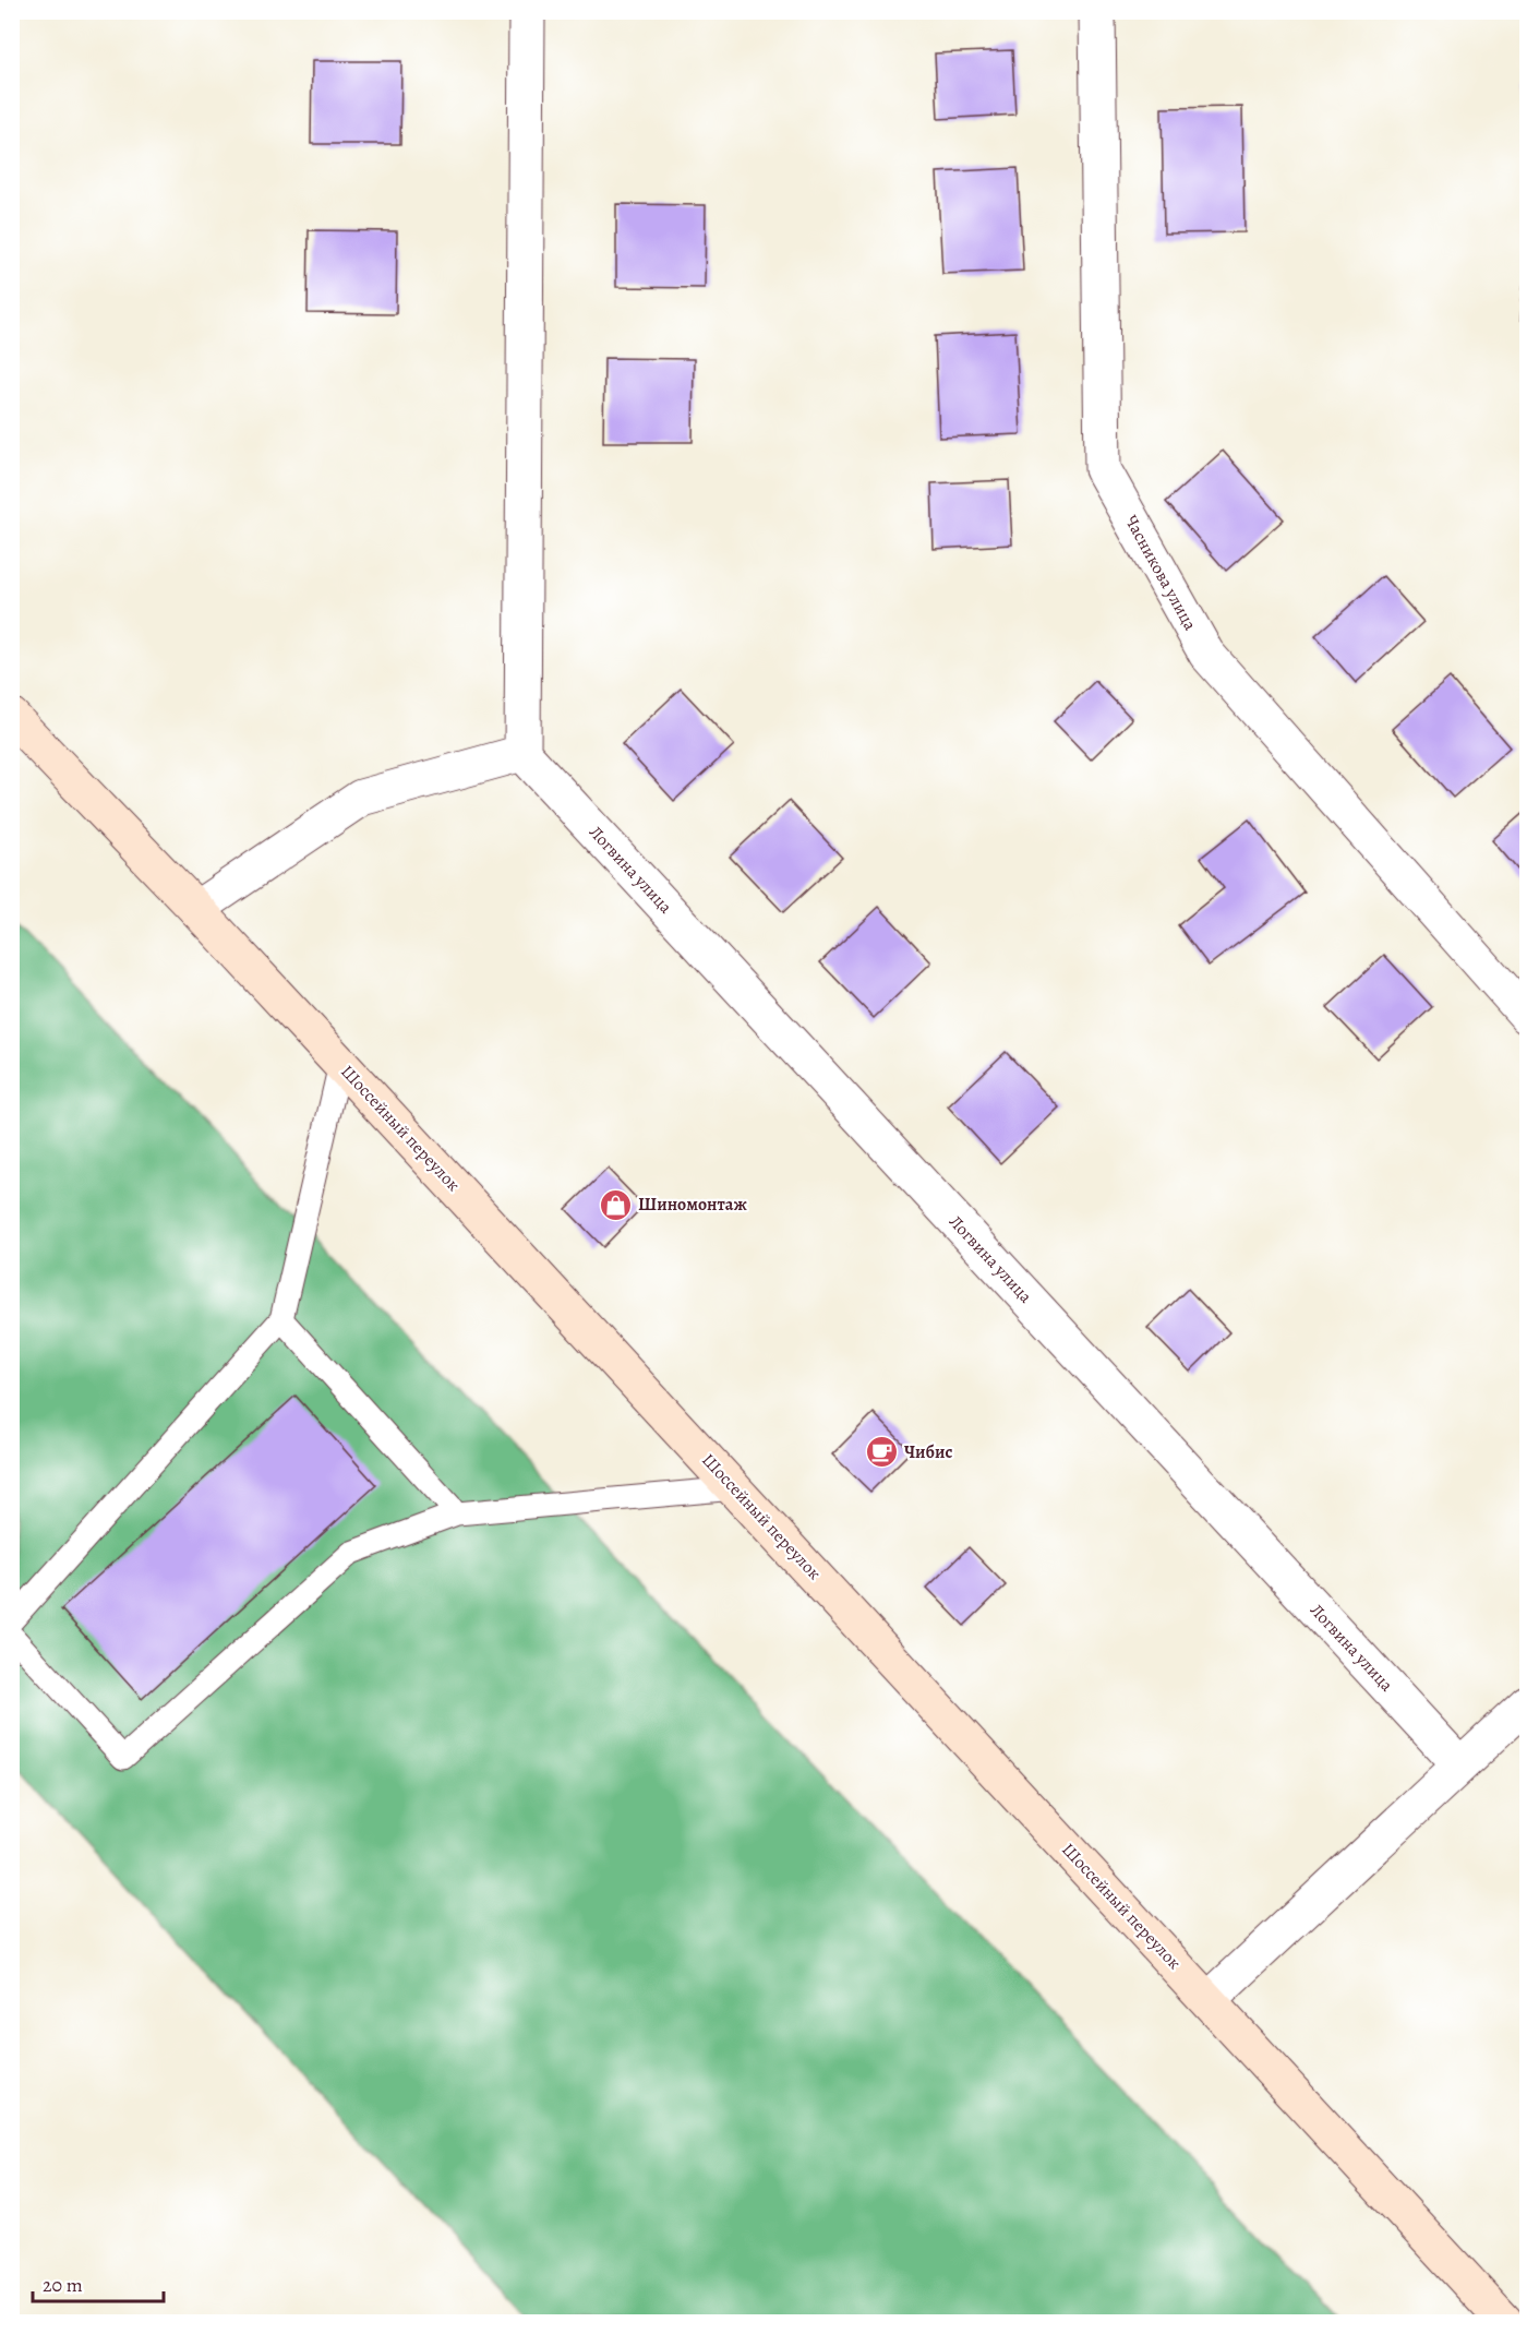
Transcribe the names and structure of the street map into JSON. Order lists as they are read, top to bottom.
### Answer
{
  "streets": {
    "main road": ["Шоссейный переулок"],
    "street": ["Часникова улица", "Логвина улица"]
  },
  "places": {
    "shop": ["Шиномонтаж"],
    "cafe": ["Чибис"]
  },
  "scale_bar": "20 m"
}
